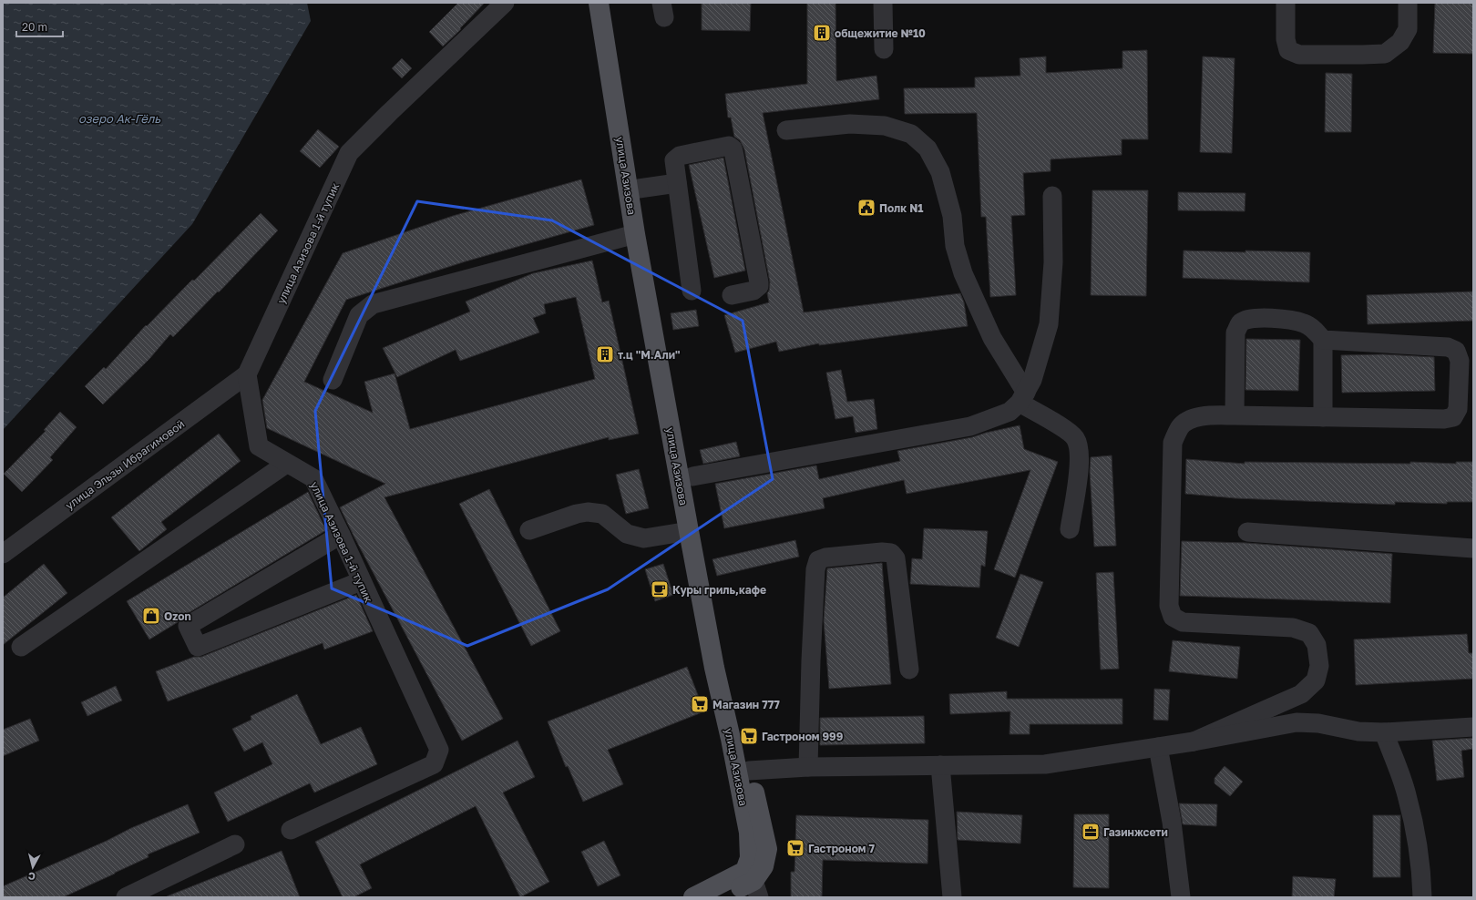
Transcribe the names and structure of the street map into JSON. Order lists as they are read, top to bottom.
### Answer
{
  "streets": {
    "main road": ["улица Азизова"],
    "street": ["улица Азизова 1-й тупик", "улица Эльзы Ибрагимовой"]
  },
  "crossings": [
    ["улица Азизова 1-й тупик", "улица Эльзы Ибрагимовой"]
  ],
  "water": ["озеро Ак-Гёль"],
  "places": {
    "building": ["общежитие №10", "т.ц \"М.Али\""],
    "public building": ["Полк N1"],
    "cafe": ["Куры гриль,кафе"],
    "shop": ["Ozon"],
    "supermarket": ["Магазин 777", "Гастроном 999", "Гастроном 7"],
    "office": ["Газинжсети"]
  },
  "scale_bar": "20 m",
  "north": "bottom"
}
